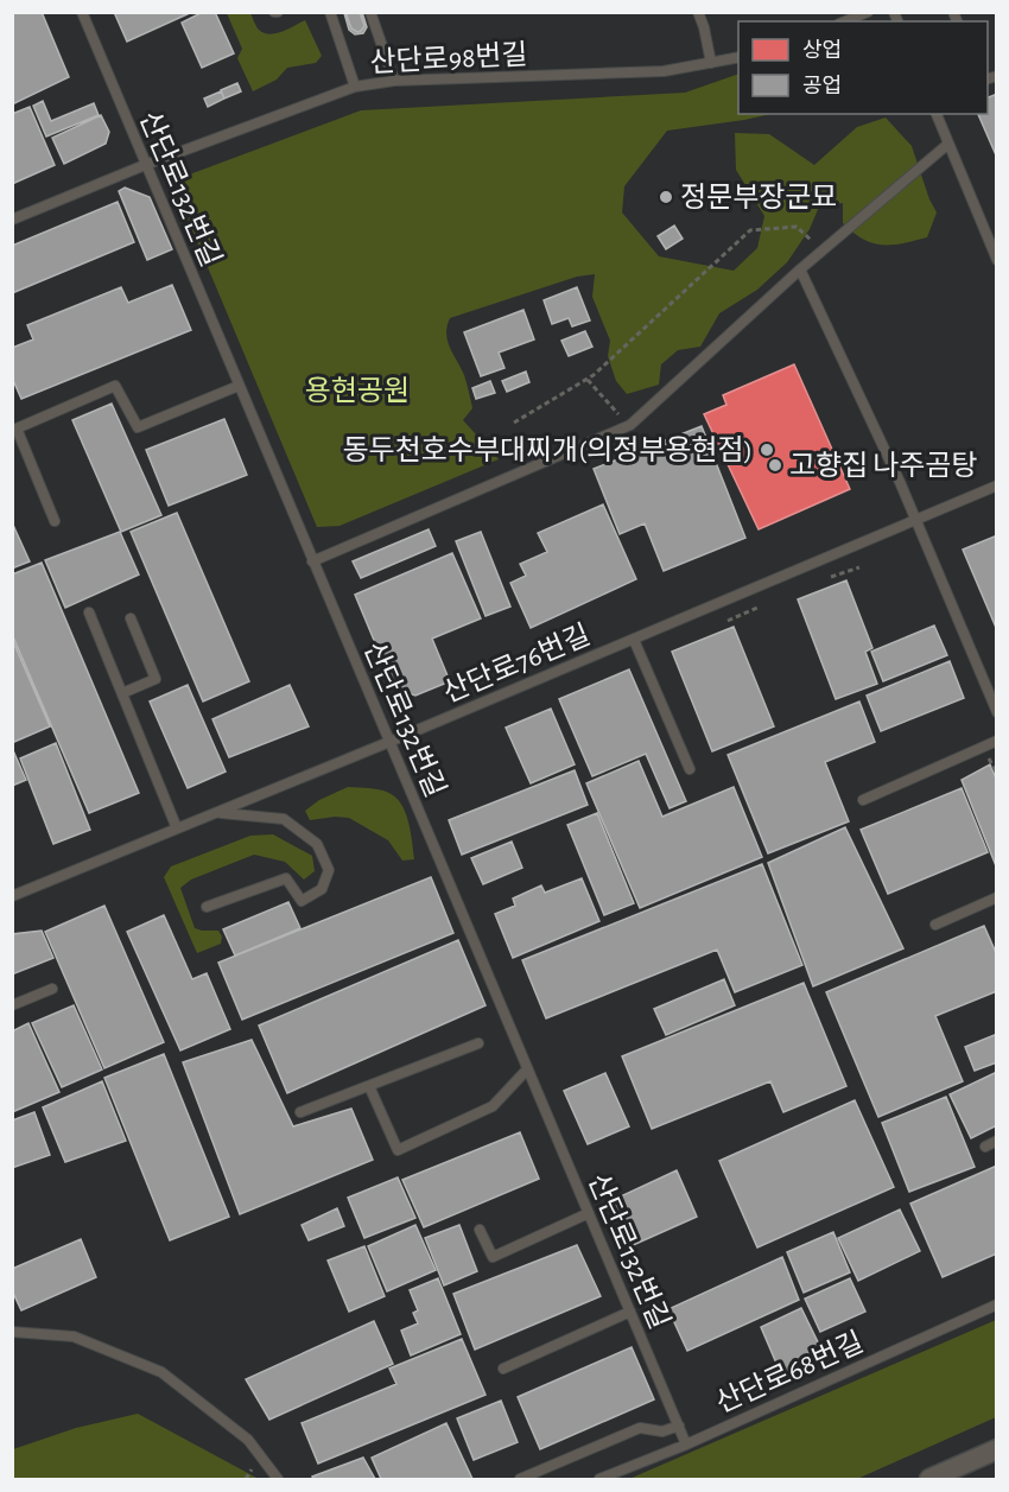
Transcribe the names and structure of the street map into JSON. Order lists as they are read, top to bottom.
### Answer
{
  "streets": {
    "lane": [
      "산단로98번길",
      "산단로132번길",
      "산단로76번길",
      "산단로68번길"
    ]
  },
  "crossings": [
    ["산단로98번길", "산단로132번길"],
    ["산단로132번길", "산단로76번길"],
    ["산단로132번길", "산단로68번길"]
  ],
  "parks": ["용현공원"],
  "places": ["정문부장군묘", "동두천호수부대찌개(의정부용현점)", "고향집 나주곰탕"],
  "legend": ["상업", "공업"]
}
